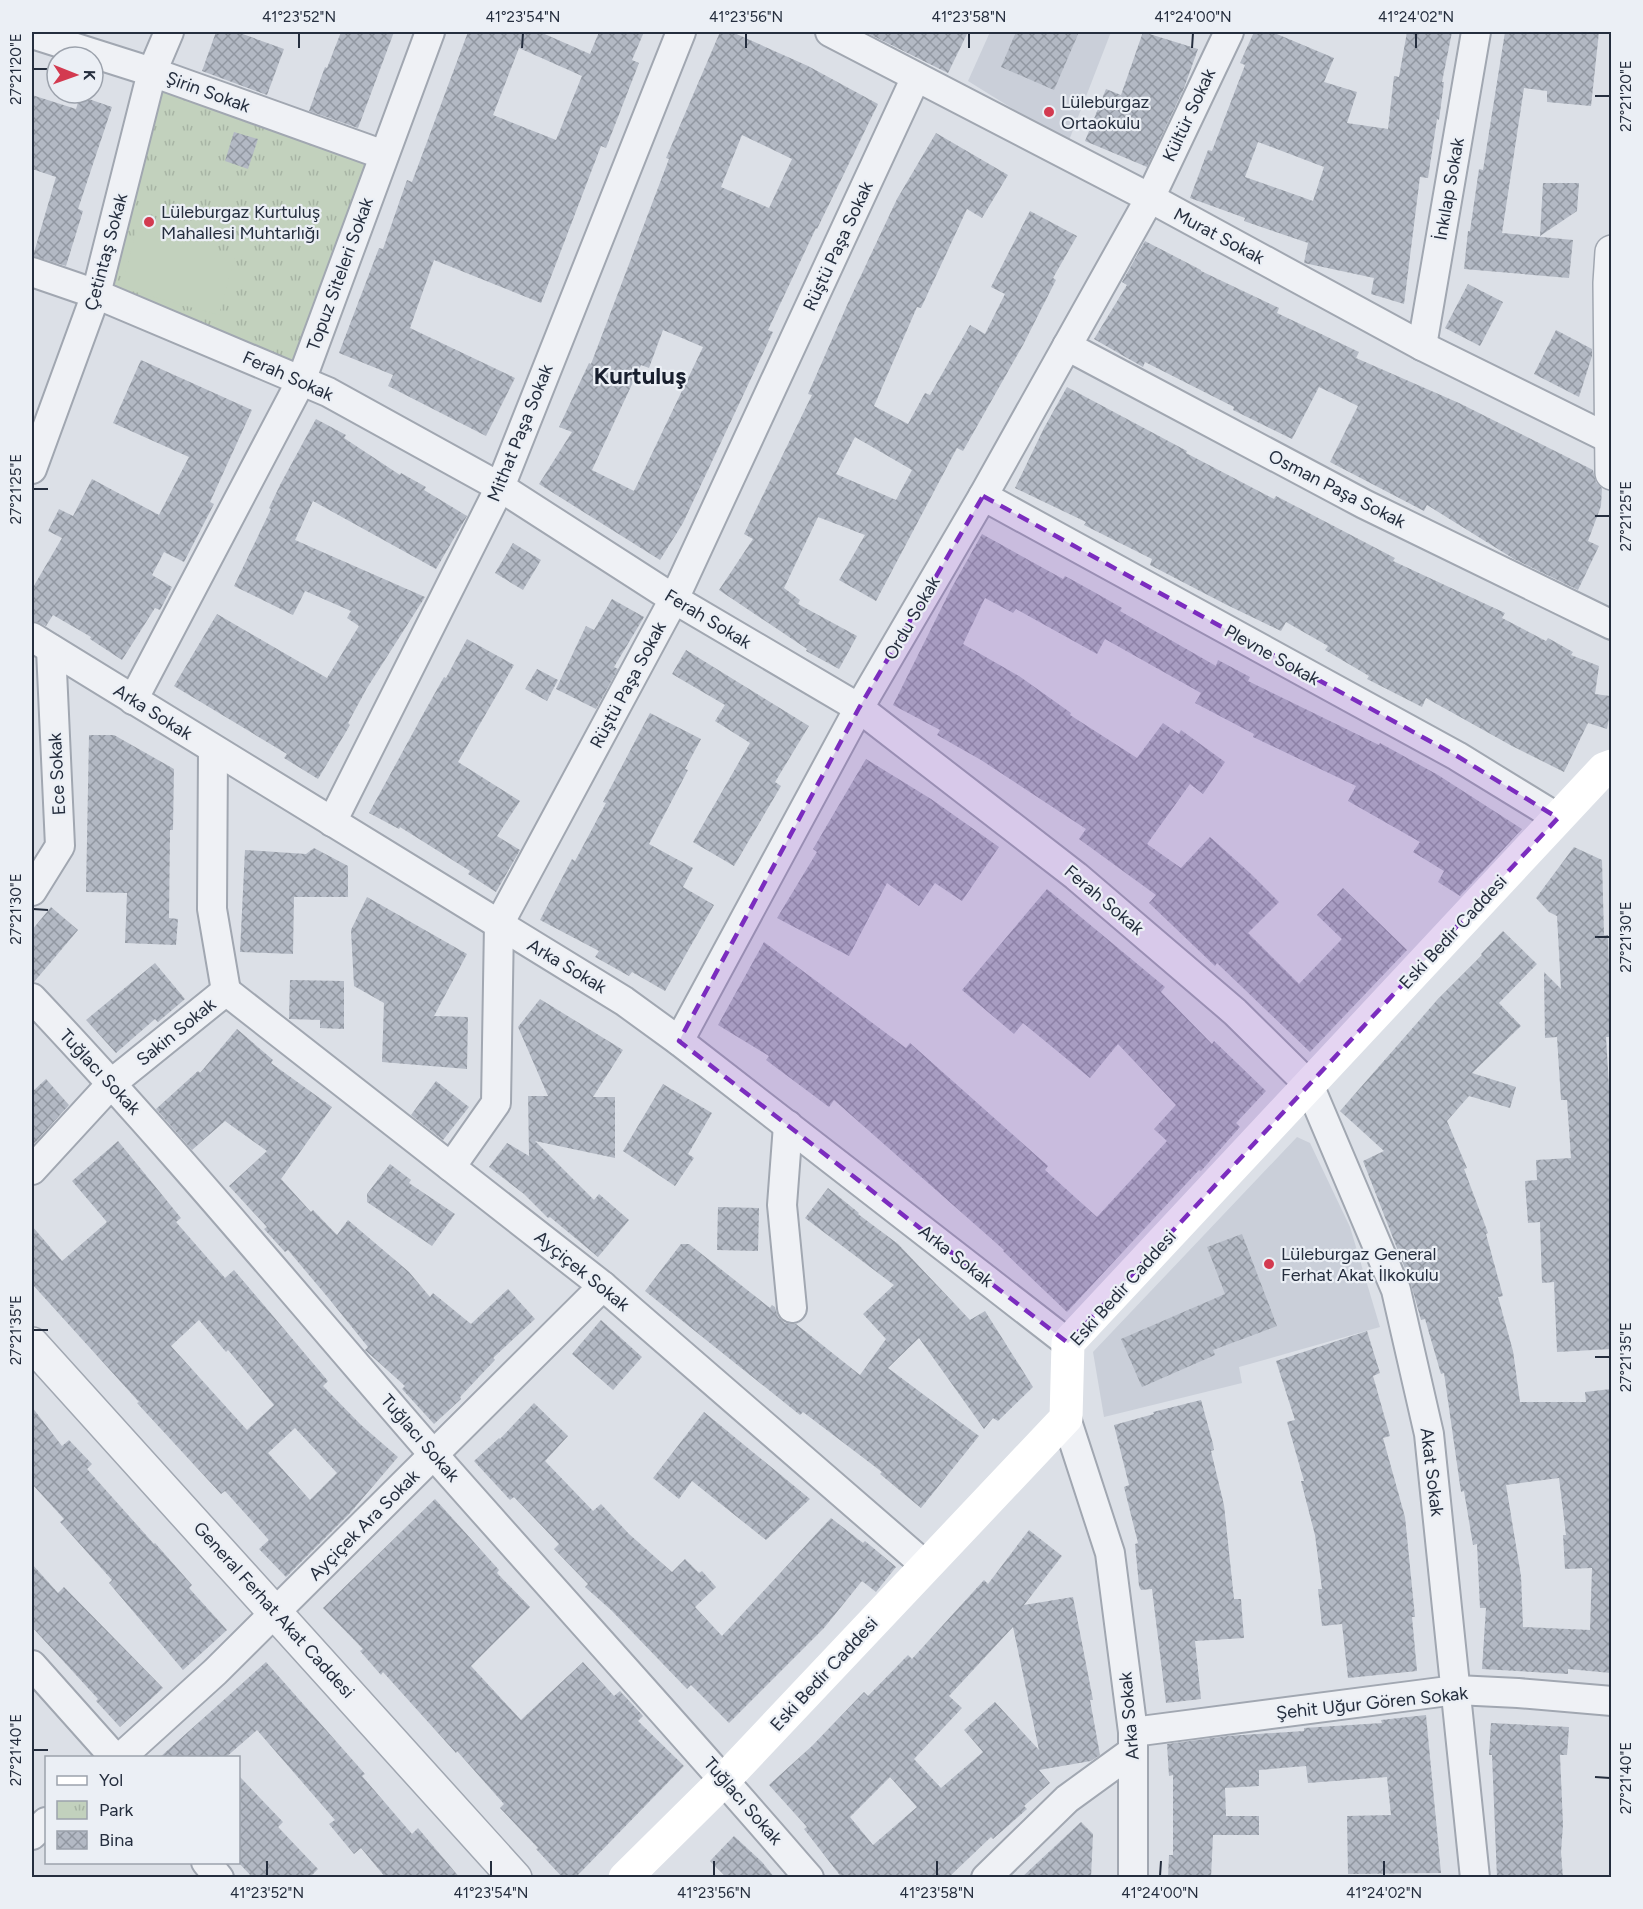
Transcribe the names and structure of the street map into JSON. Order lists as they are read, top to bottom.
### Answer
{
  "streets": {
    "main road": ["Eski Bedir Caddesi"],
    "street": [
      "Şirin Sokak",
      "Kültür Sokak",
      "İnkılap Sokak",
      "Murat Sokak",
      "Rüştü Paşa Sokak",
      "Çetintaş Sokak",
      "Topuz Siteleri Sokak",
      "Ferah Sokak",
      "Mithat Paşa Sokak",
      "Osman Paşa Sokak",
      "Ordu Sokak",
      "Plevne Sokak",
      "Arka Sokak",
      "Ece Sokak",
      "Sakin Sokak",
      "Tuğlacı Sokak",
      "Ayçiçek Sokak",
      "Akat Sokak",
      "Ayçiçek Ara Sokak",
      "General Ferhat Akat Caddesi",
      "Şehit Uğur Gören Sokak"
    ]
  },
  "crossings": [
    ["Şirin Sokak", "Çetintaş Sokak"],
    ["Şirin Sokak", "Topuz Siteleri Sokak"],
    ["Kültür Sokak", "Murat Sokak"],
    ["Kültür Sokak", "Ordu Sokak"],
    ["İnkılap Sokak", "Murat Sokak"],
    ["Murat Sokak", "Rüştü Paşa Sokak"],
    ["Murat Sokak", "Ordu Sokak"],
    ["Rüştü Paşa Sokak", "Ferah Sokak"],
    ["Rüştü Paşa Sokak", "Arka Sokak"],
    ["Rüştü Paşa Sokak", "Ayçiçek Sokak"],
    ["Çetintaş Sokak", "Ferah Sokak"],
    ["Topuz Siteleri Sokak", "Ferah Sokak"],
    ["Topuz Siteleri Sokak", "Arka Sokak"],
    ["Ferah Sokak", "Mithat Paşa Sokak"],
    ["Ferah Sokak", "Ordu Sokak"],
    ["Ferah Sokak", "Eski Bedir Caddesi"],
    ["Ferah Sokak", "Akat Sokak"],
    ["Mithat Paşa Sokak", "Arka Sokak"],
    ["Osman Paşa Sokak", "Ordu Sokak"],
    ["Ordu Sokak", "Plevne Sokak"],
    ["Ordu Sokak", "Arka Sokak"],
    ["Plevne Sokak", "Eski Bedir Caddesi"],
    ["Arka Sokak", "Ece Sokak"],
    ["Arka Sokak", "Eski Bedir Caddesi"],
    ["Arka Sokak", "Sakin Sokak"],
    ["Arka Sokak", "Şehit Uğur Gören Sokak"],
    ["Eski Bedir Caddesi", "Tuğlacı Sokak"],
    ["Eski Bedir Caddesi", "Ayçiçek Sokak"],
    ["Eski Bedir Caddesi", "Akat Sokak"],
    ["Sakin Sokak", "Tuğlacı Sokak"],
    ["Sakin Sokak", "Ayçiçek Sokak"],
    ["Tuğlacı Sokak", "Ayçiçek Ara Sokak"],
    ["Ayçiçek Sokak", "Ayçiçek Ara Sokak"],
    ["Akat Sokak", "Şehit Uğur Gören Sokak"],
    ["Ayçiçek Ara Sokak", "General Ferhat Akat Caddesi"]
  ],
  "districts": ["Kurtuluş"],
  "places": ["Lüleburgaz Ortaokulu", "Lüleburgaz Kurtuluş Mahallesi Muhtarlığı", "Lüleburgaz General Ferhat Akat İlkokulu"],
  "legend": ["Yol", "Park", "Bina"],
  "north": "right",
  "coordinates": [
    "41°23'52\"N",
    "41°23'54\"N",
    "41°23'56\"N",
    "41°23'58\"N",
    "41°24'00\"N",
    "41°24'02\"N",
    "27°21'20\"E",
    "27°21'25\"E",
    "27°21'30\"E",
    "27°21'35\"E",
    "27°21'40\"E"
  ]
}
